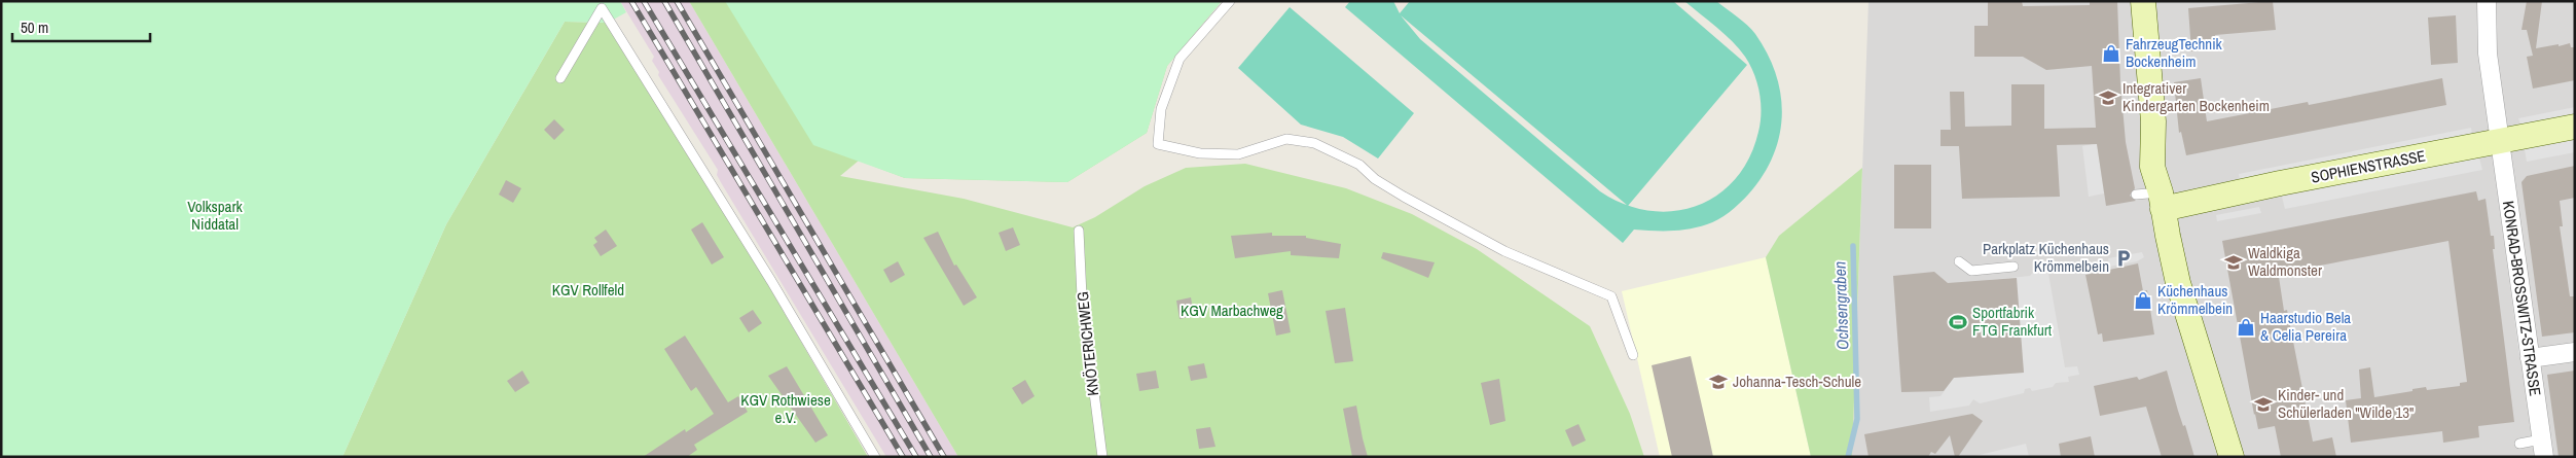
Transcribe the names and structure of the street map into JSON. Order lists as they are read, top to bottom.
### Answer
{
  "streets": {
    "main road": ["SOPHIENSTRASSE"],
    "street": ["KONRAD-BROSSWITZ-STRASSE"],
    "lane": ["KNÖTERICHWEG"]
  },
  "crossings": [
    ["SOPHIENSTRASSE", "KONRAD-BROSSWITZ-STRASSE"]
  ],
  "water": ["Ochsengraben"],
  "parks": [
    "Volkspark Niddatal",
    "KGV Rollfeld",
    "KGV Marbachweg",
    "KGV Rothwiese e.V."
  ],
  "places": {
    "shop": ["FahrzeugTechnik Bockenheim", "Küchenhaus Krömmelbein", "Haarstudio Bela & Celia Pereira"],
    "school or university": [
      "Integrativer Kindergarten Bockenheim",
      "Waldkiga Waldmonster",
      "Johanna-Tesch-Schule",
      "Kinder- und Schülerladen \"Wilde 13\""
    ],
    "parking": ["Parkplatz Küchenhaus Krömmelbein"],
    "sports": ["Sportfabrik FTG Frankfurt"]
  },
  "scale_bar": "50 m"
}
